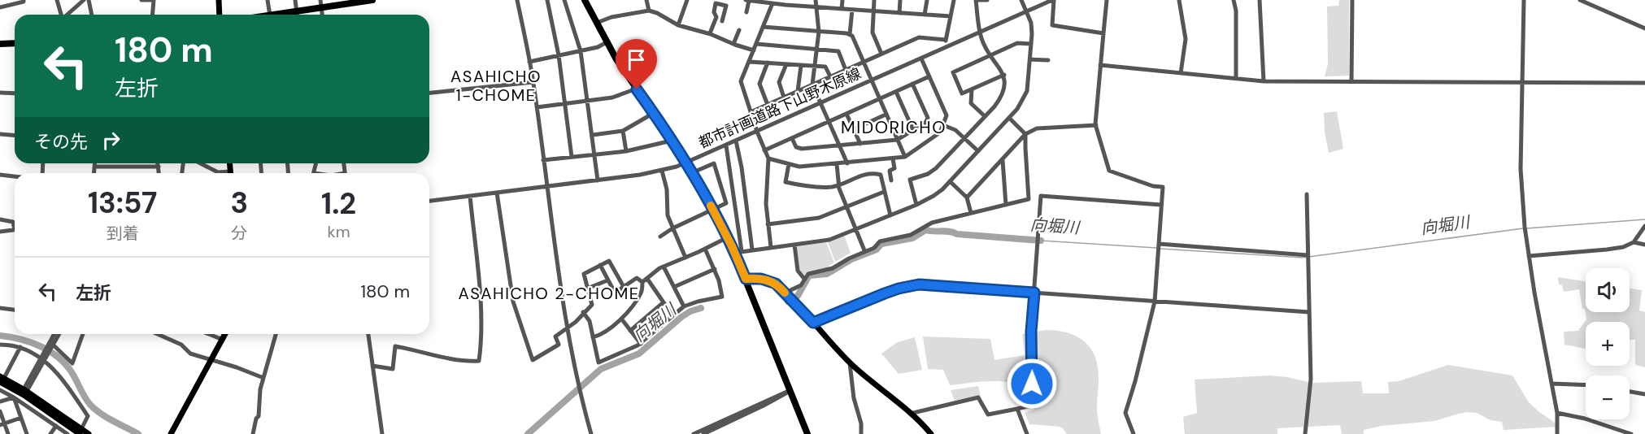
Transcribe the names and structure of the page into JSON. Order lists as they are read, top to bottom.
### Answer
{
  "streets": {
    "street": ["都市計画道路下山野木原線"]
  },
  "districts": ["ASAHICHO 1-CHOME", "MIDORICHO", "ASAHICHO 2-CHOME"],
  "water": ["向堀川"],
  "page": {
    "turn": ["180 m", "左折"],
    "then": "その先",
    "eta": [
      "13:57",
      "到着",
      "3",
      "分",
      "1.2",
      "km"
    ],
    "list": [
      {
        "name": "左折",
        "value": "180 m"
      }
    ],
    "map_buttons": ["+", "−"]
  }
}
